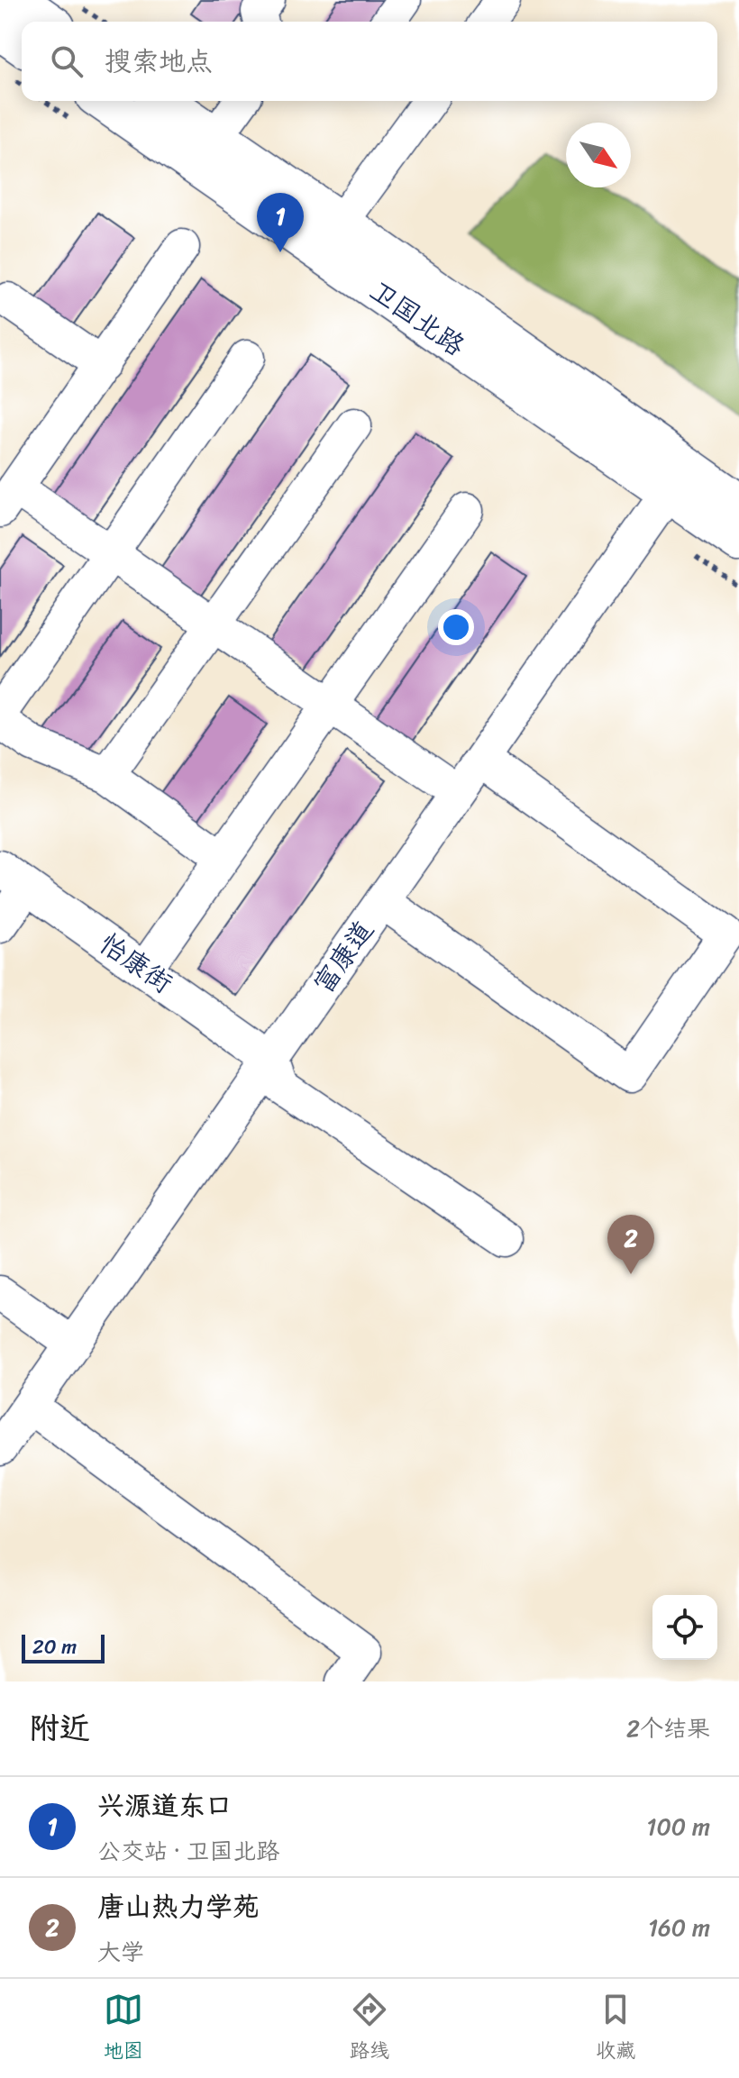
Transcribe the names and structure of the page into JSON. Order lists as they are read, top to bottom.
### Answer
{
  "streets": {
    "main road": ["卫国北路"],
    "street": ["富康道", "怡康街"]
  },
  "crossings": [
    ["卫国北路", "富康道"],
    ["富康道", "怡康街"]
  ],
  "scale_bar": "20 m",
  "north": "bottom right",
  "page": {
    "search": "搜索地点",
    "pins": ["1", "2"],
    "scale": "20 m",
    "heading": ["附近", "2个结果"],
    "list": [
      {
        "mark": "1",
        "name": "兴源道东口",
        "note": "公交站 · 卫国北路",
        "value": "100 m"
      },
      {
        "mark": "2",
        "name": "唐山热力学苑",
        "note": "大学",
        "value": "160 m"
      }
    ],
    "nav": ["地图", "路线", "收藏"]
  }
}
